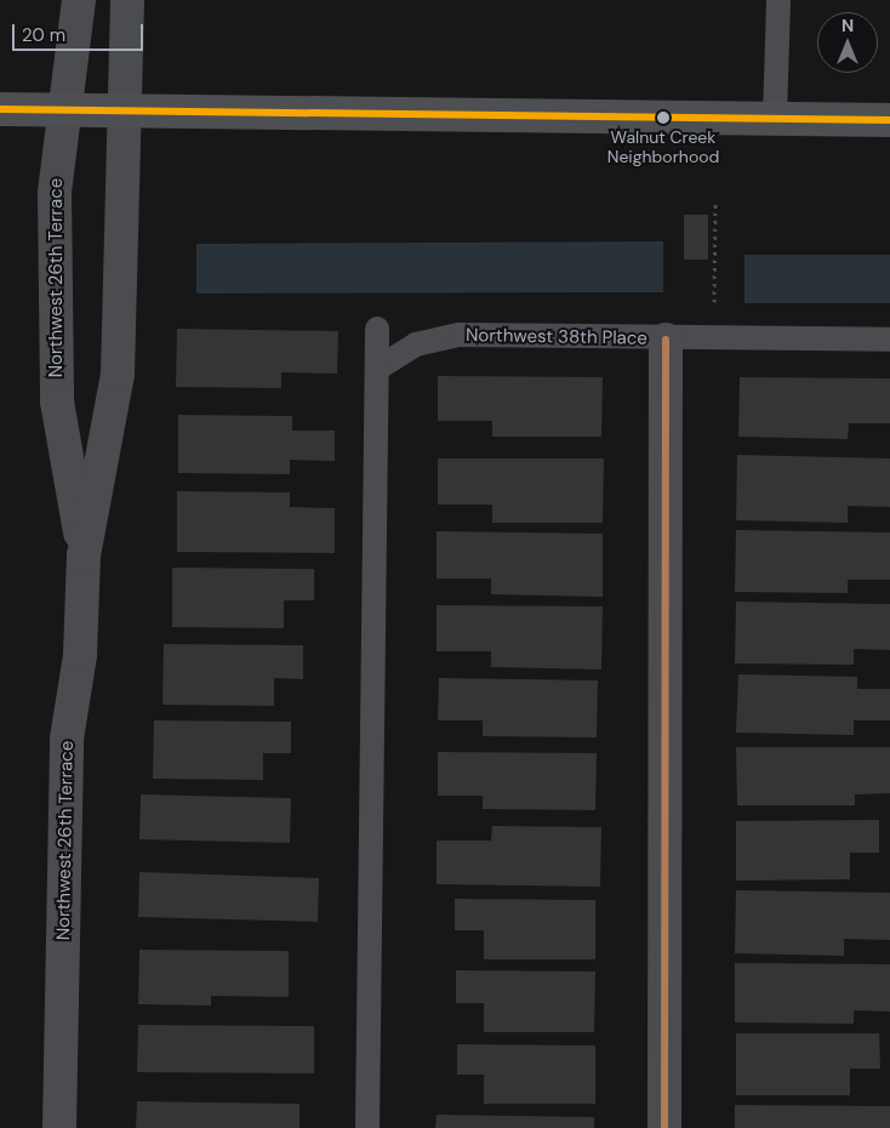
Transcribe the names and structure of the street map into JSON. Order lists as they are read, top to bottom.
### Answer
{
  "streets": {
    "street": ["Northwest 26th Terrace"],
    "lane": ["Northwest 38th Place"]
  },
  "places": ["Walnut Creek Neighborhood"],
  "scale_bar": "20 m",
  "north": "top"
}
